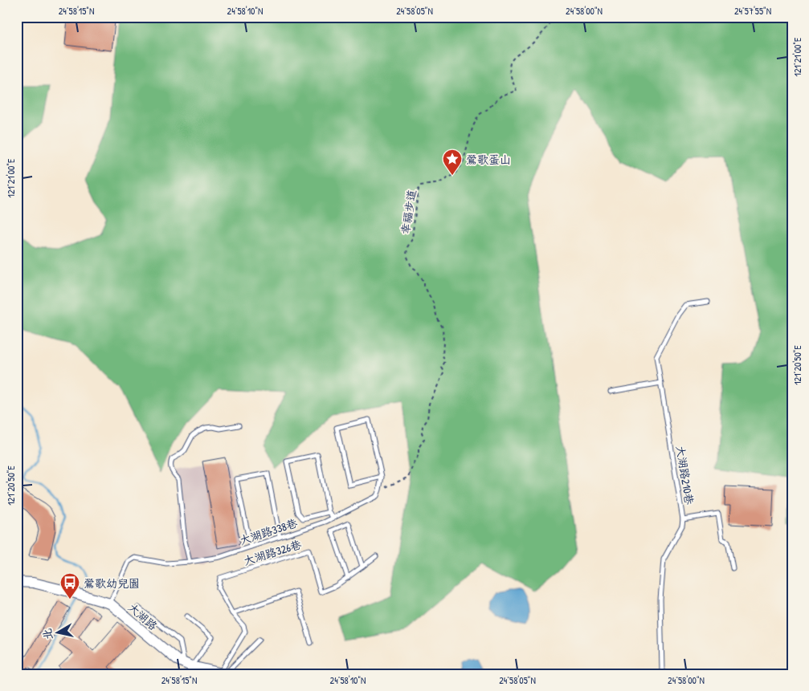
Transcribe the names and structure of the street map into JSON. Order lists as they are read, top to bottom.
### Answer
{
  "streets": {
    "street": ["大湖路"],
    "lane": ["大湖路210巷", "大湖路338巷", "大湖路326巷"],
    "path": ["幸福步道"]
  },
  "crossings": [
    ["幸福步道", "大湖路338巷"],
    ["大湖路338巷", "大湖路"],
    ["大湖路326巷", "大湖路"]
  ],
  "places": {
    "place": ["鶯歌蛋山"],
    "bus stop": ["鶯歌幼兒園"]
  },
  "north": "left",
  "coordinates": [
    "24°58'15\"N",
    "24°58'10\"N",
    "24°58'05\"N",
    "24°58'00\"N",
    "24°57'55\"N",
    "121°21'00\"E",
    "121°20'50\"E"
  ]
}
